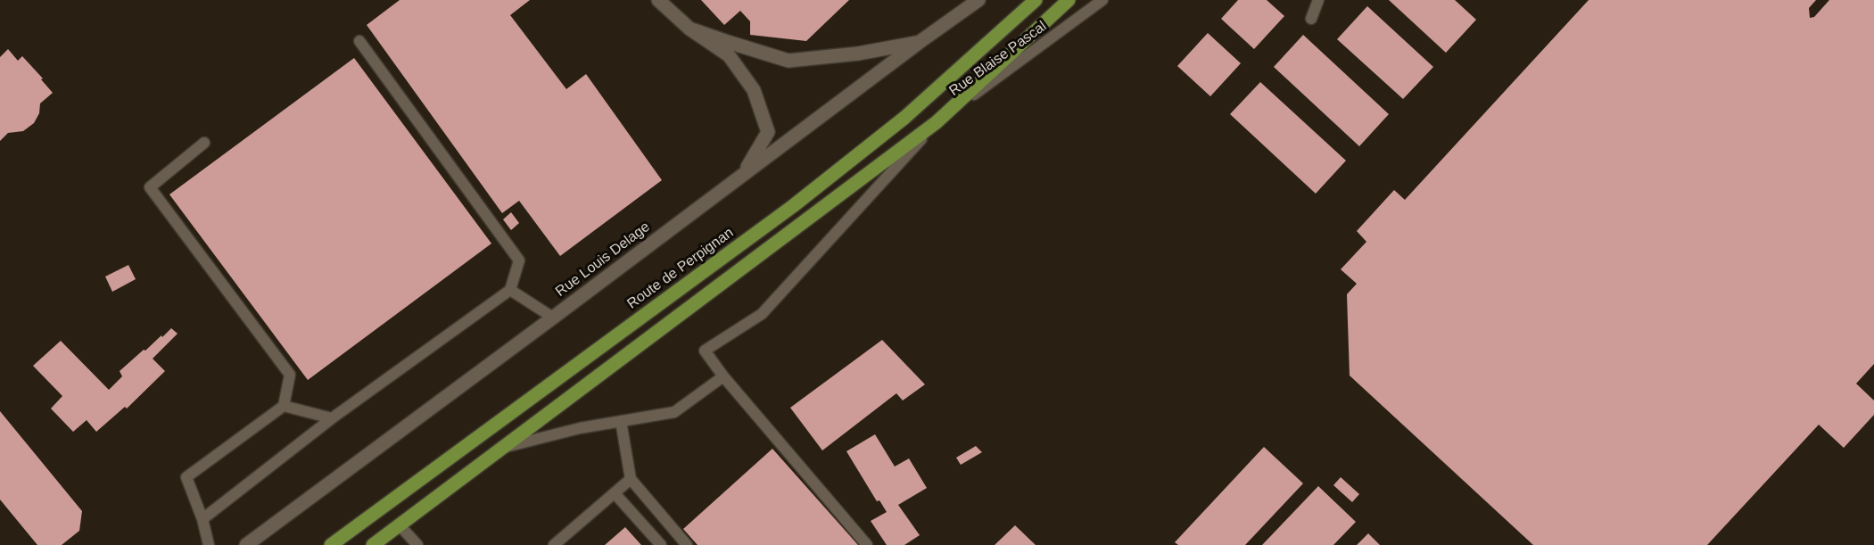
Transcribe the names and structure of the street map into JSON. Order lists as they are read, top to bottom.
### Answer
{
  "streets": {
    "main road": ["Route de Perpignan"],
    "street": ["Rue Louis Delage"],
    "lane": ["Rue Blaise Pascal"]
  }
}
